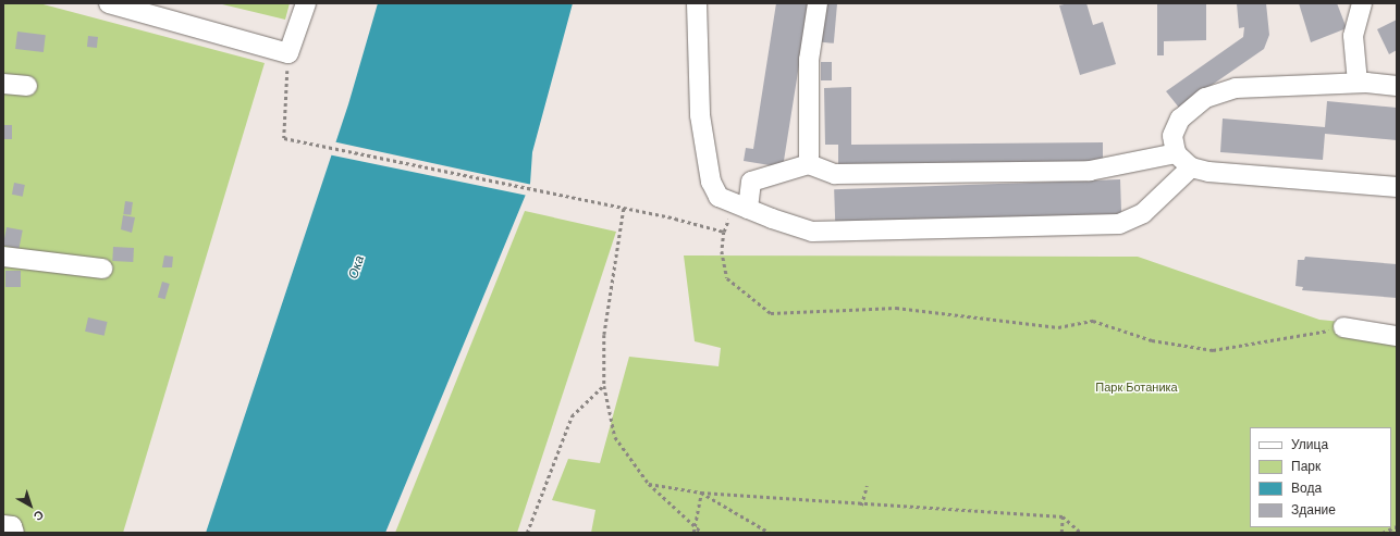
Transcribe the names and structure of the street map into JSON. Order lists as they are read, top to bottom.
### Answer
{
  "water": ["Ока"],
  "parks": ["Парк Ботаника"],
  "legend": [
    "Улица",
    "Парк",
    "Вода",
    "Здание"
  ],
  "north": "bottom right"
}
